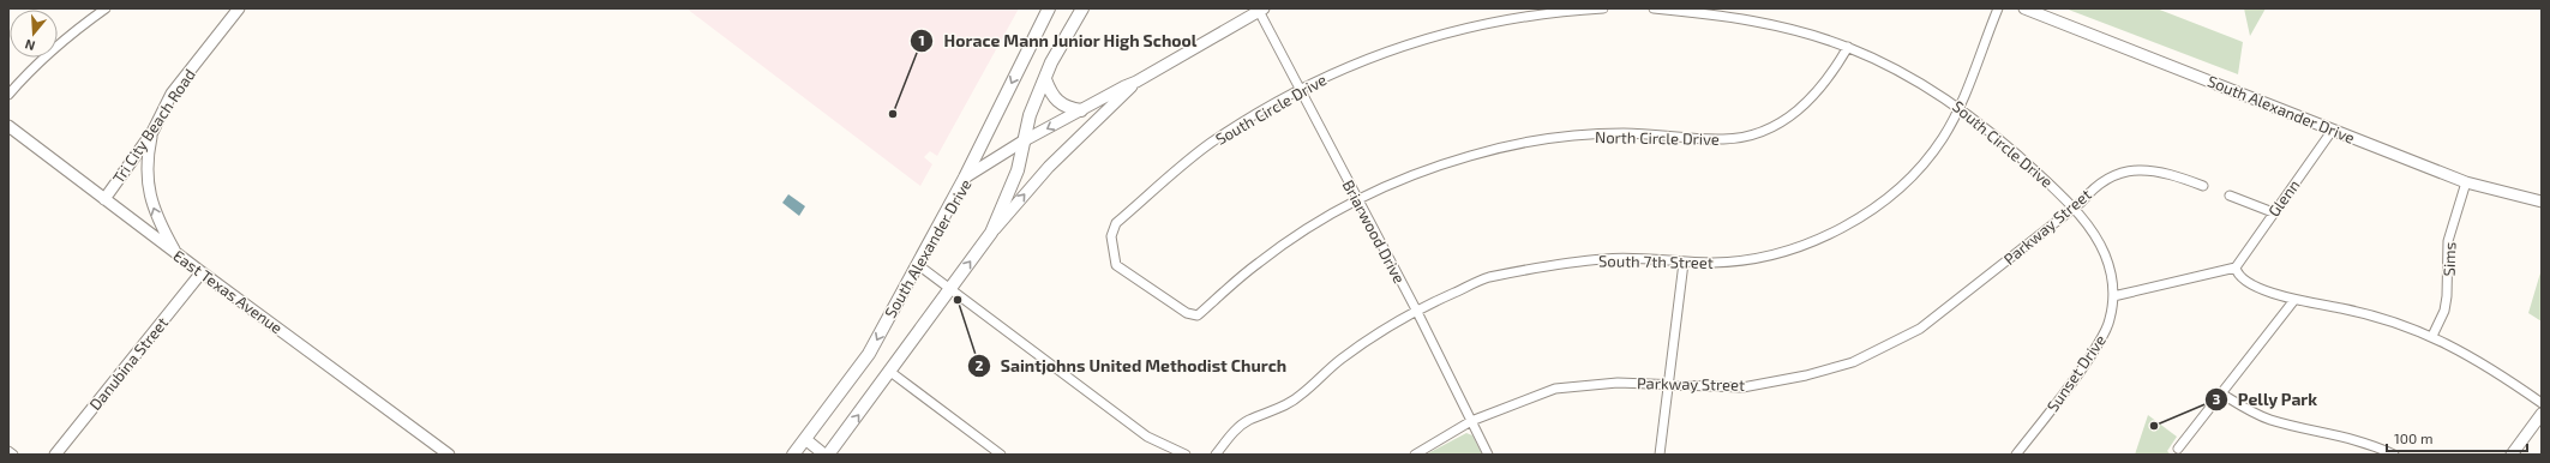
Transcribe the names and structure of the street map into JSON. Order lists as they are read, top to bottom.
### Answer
{
  "streets": {
    "main road": ["South Alexander Drive"],
    "street": [
      "South Circle Drive",
      "Tri City Beach Road",
      "North Circle Drive",
      "Glenn",
      "Parkway Street",
      "Briarwood Drive",
      "Sims",
      "South 7th Street",
      "East Texas Avenue",
      "Danubina Street",
      "Sunset Drive"
    ]
  },
  "crossings": [
    ["South Circle Drive", "North Circle Drive"],
    ["South Circle Drive", "Parkway Street"],
    ["South Circle Drive", "Briarwood Drive"],
    ["South Circle Drive", "South 7th Street"],
    ["South Circle Drive", "Sunset Drive"],
    ["South Alexander Drive", "Glenn"],
    ["South Alexander Drive", "Briarwood Drive"],
    ["South Alexander Drive", "Sims"],
    ["Tri City Beach Road", "East Texas Avenue"],
    ["North Circle Drive", "Briarwood Drive"],
    ["Parkway Street", "Briarwood Drive"],
    ["Parkway Street", "Sunset Drive"],
    ["Briarwood Drive", "South 7th Street"],
    ["East Texas Avenue", "Danubina Street"]
  ],
  "places": ["Horace Mann Junior High School", "Saintjohns United Methodist Church", "Pelly Park"],
  "scale_bar": "100 m",
  "north": "bottom"
}
